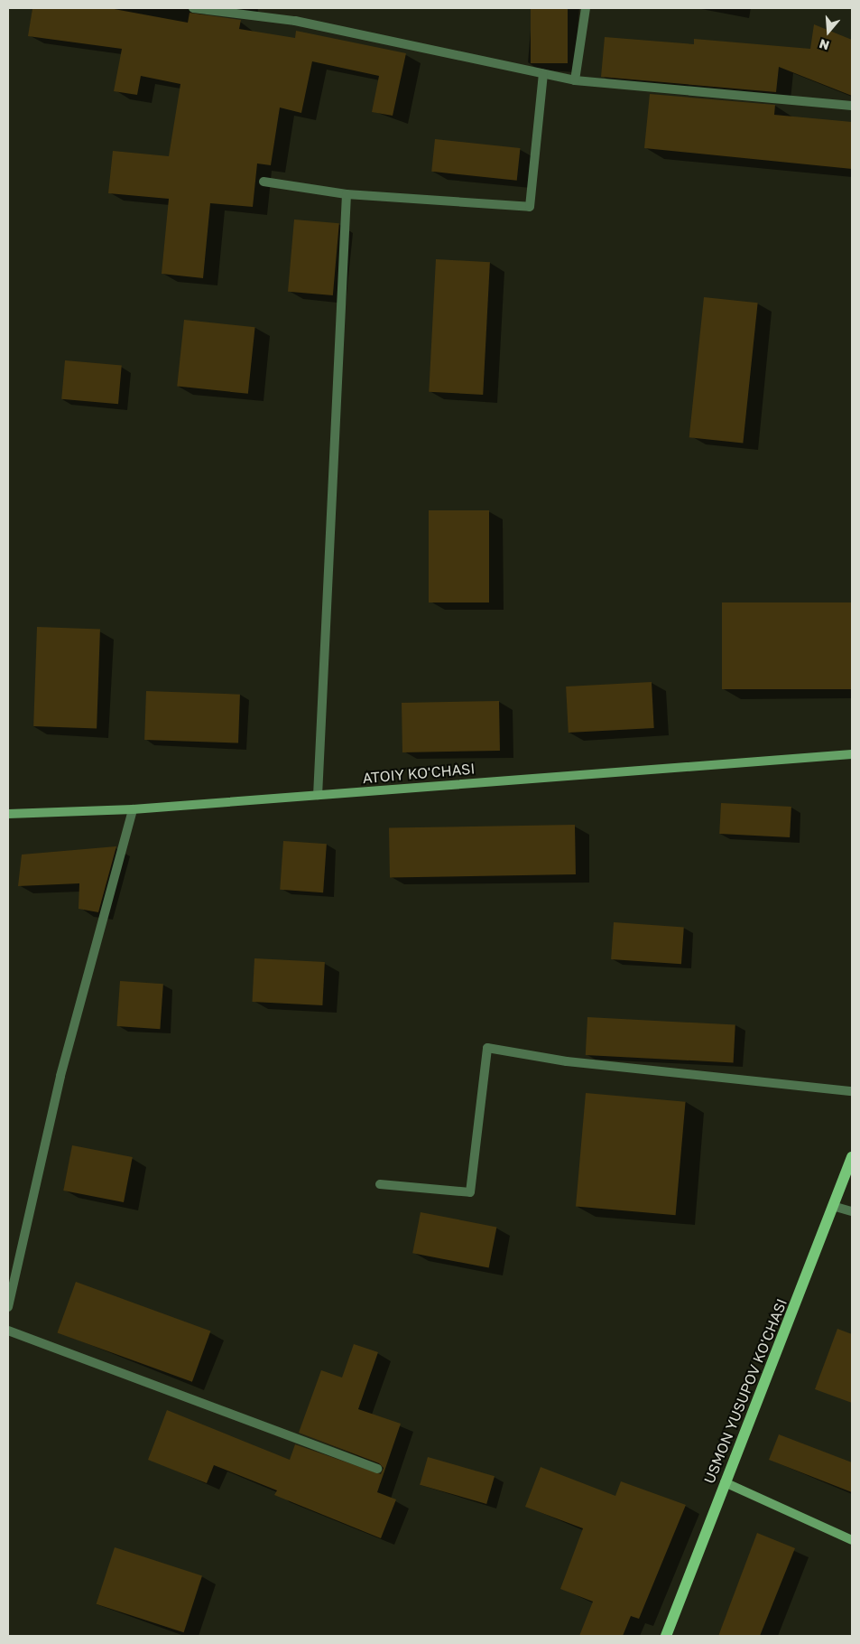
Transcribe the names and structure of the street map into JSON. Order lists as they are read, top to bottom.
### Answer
{
  "streets": {
    "main road": ["USMON YUSUPOV KO'CHASI"],
    "street": ["ATOIY KO'CHASI"]
  },
  "north": "bottom"
}
